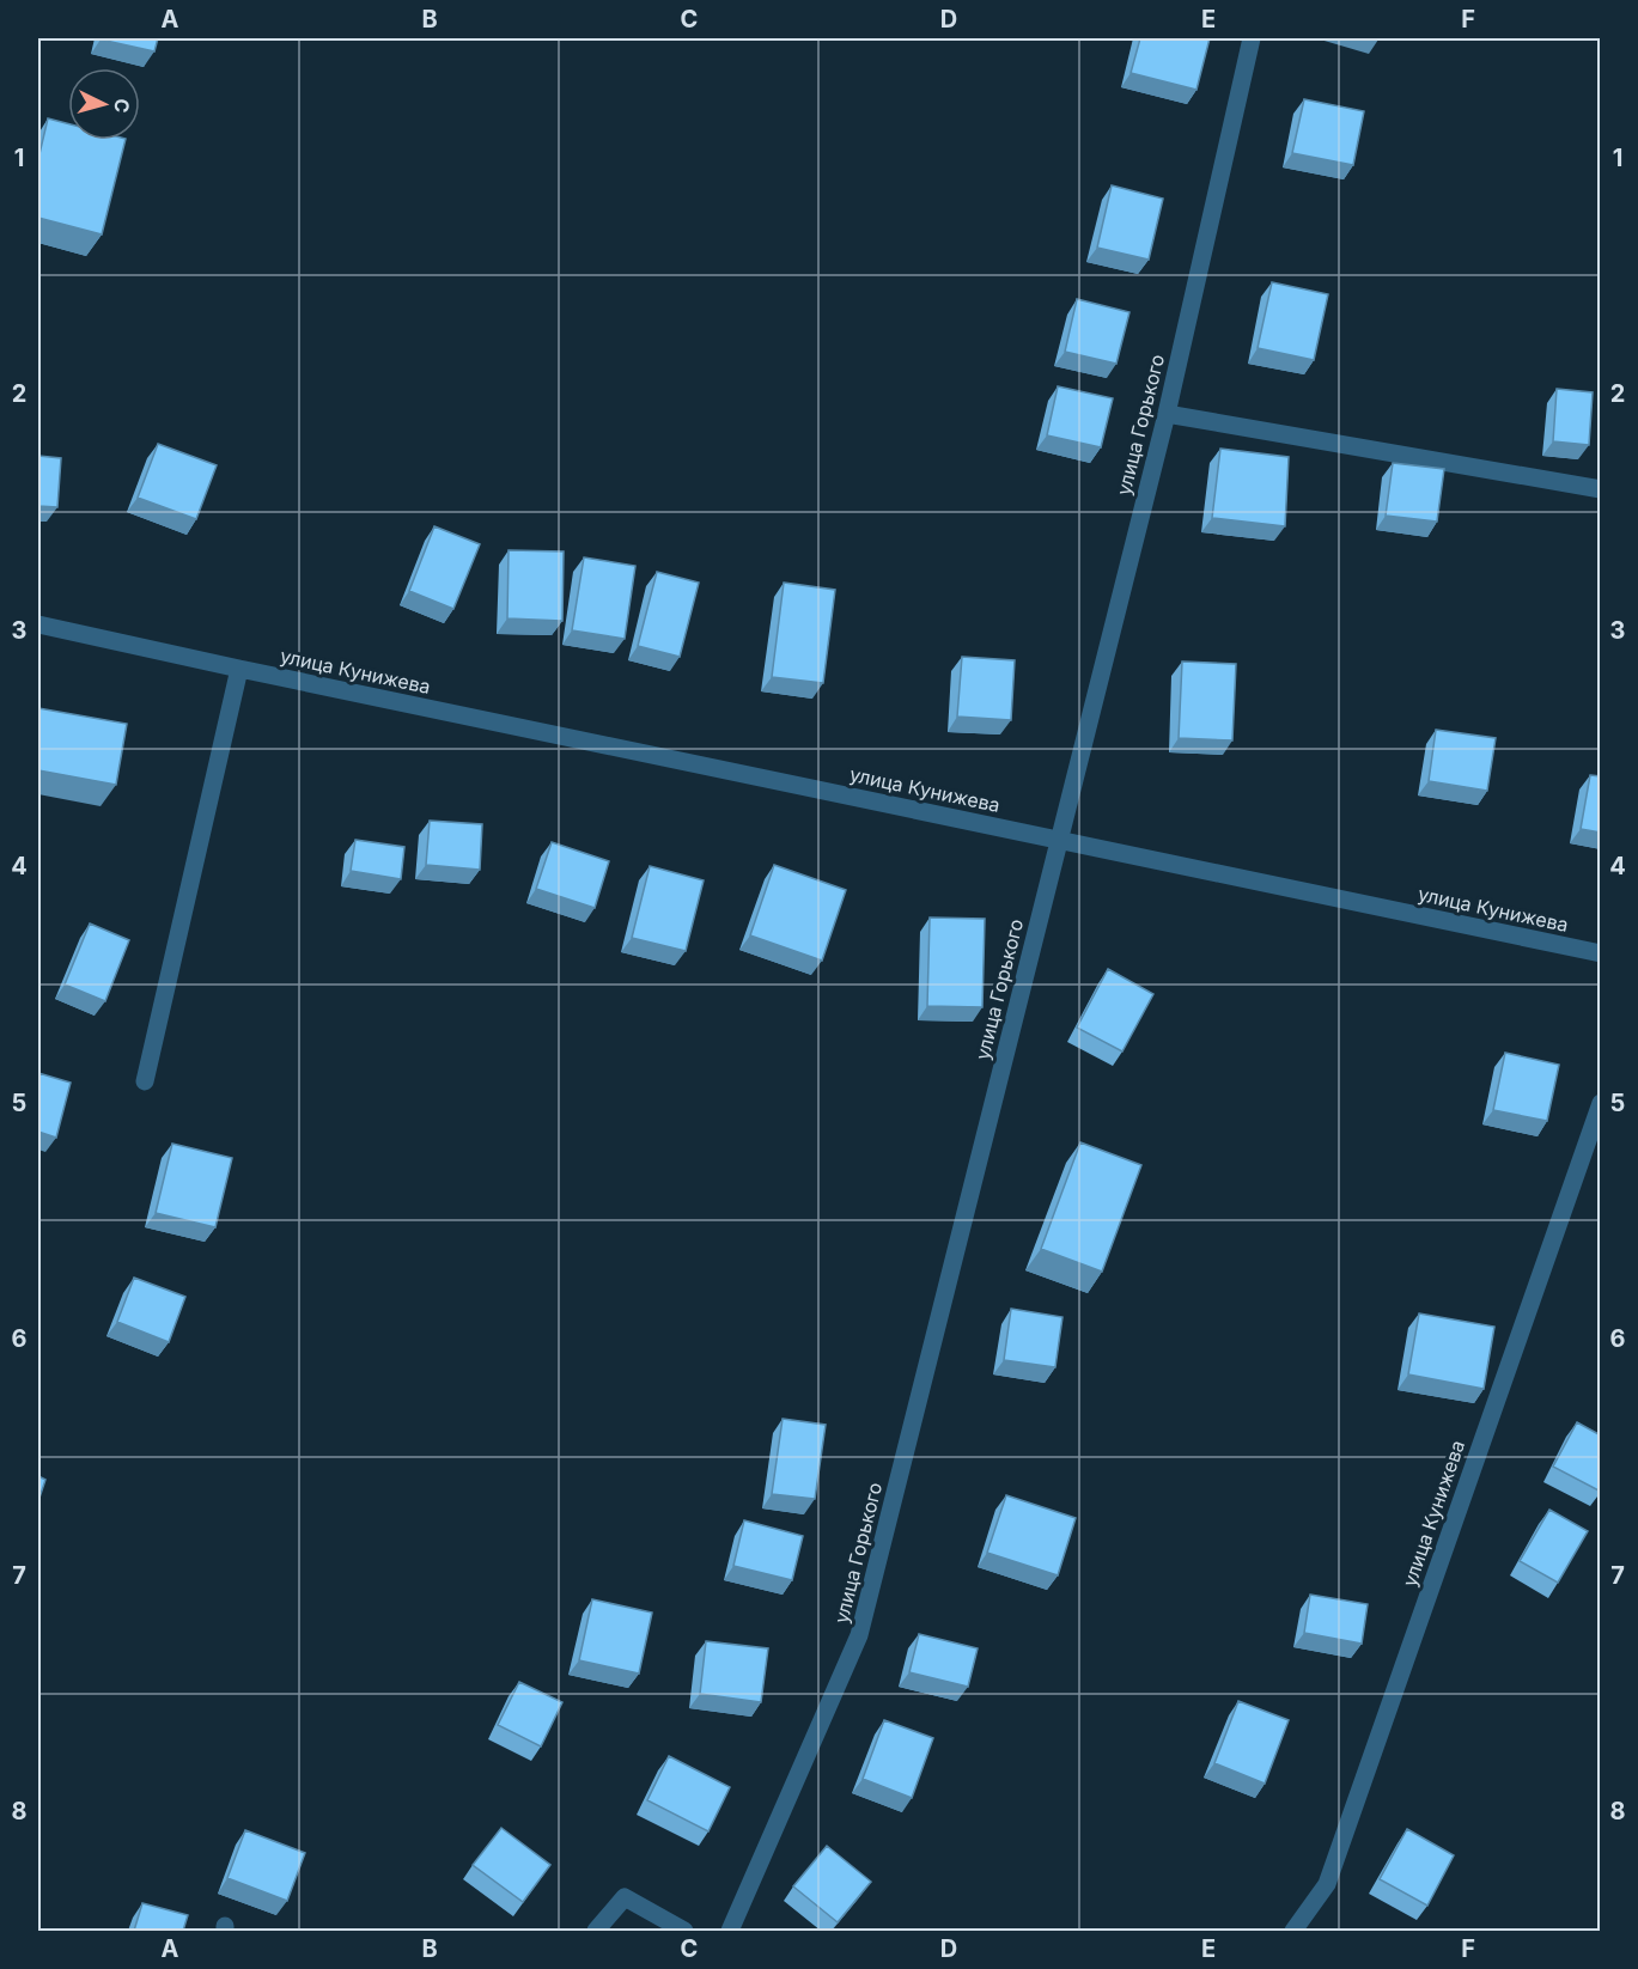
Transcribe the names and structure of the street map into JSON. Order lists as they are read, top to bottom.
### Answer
{
  "streets": {
    "street": ["улица Горького", "улица Кунижева"]
  },
  "crossings": [
    ["улица Горького", "улица Кунижева"]
  ],
  "north": "right",
  "grid": {
    "columns": [
      "A",
      "B",
      "C",
      "D",
      "E",
      "F"
    ],
    "rows": [
      "1",
      "2",
      "3",
      "4",
      "5",
      "6",
      "7",
      "8"
    ]
  }
}
